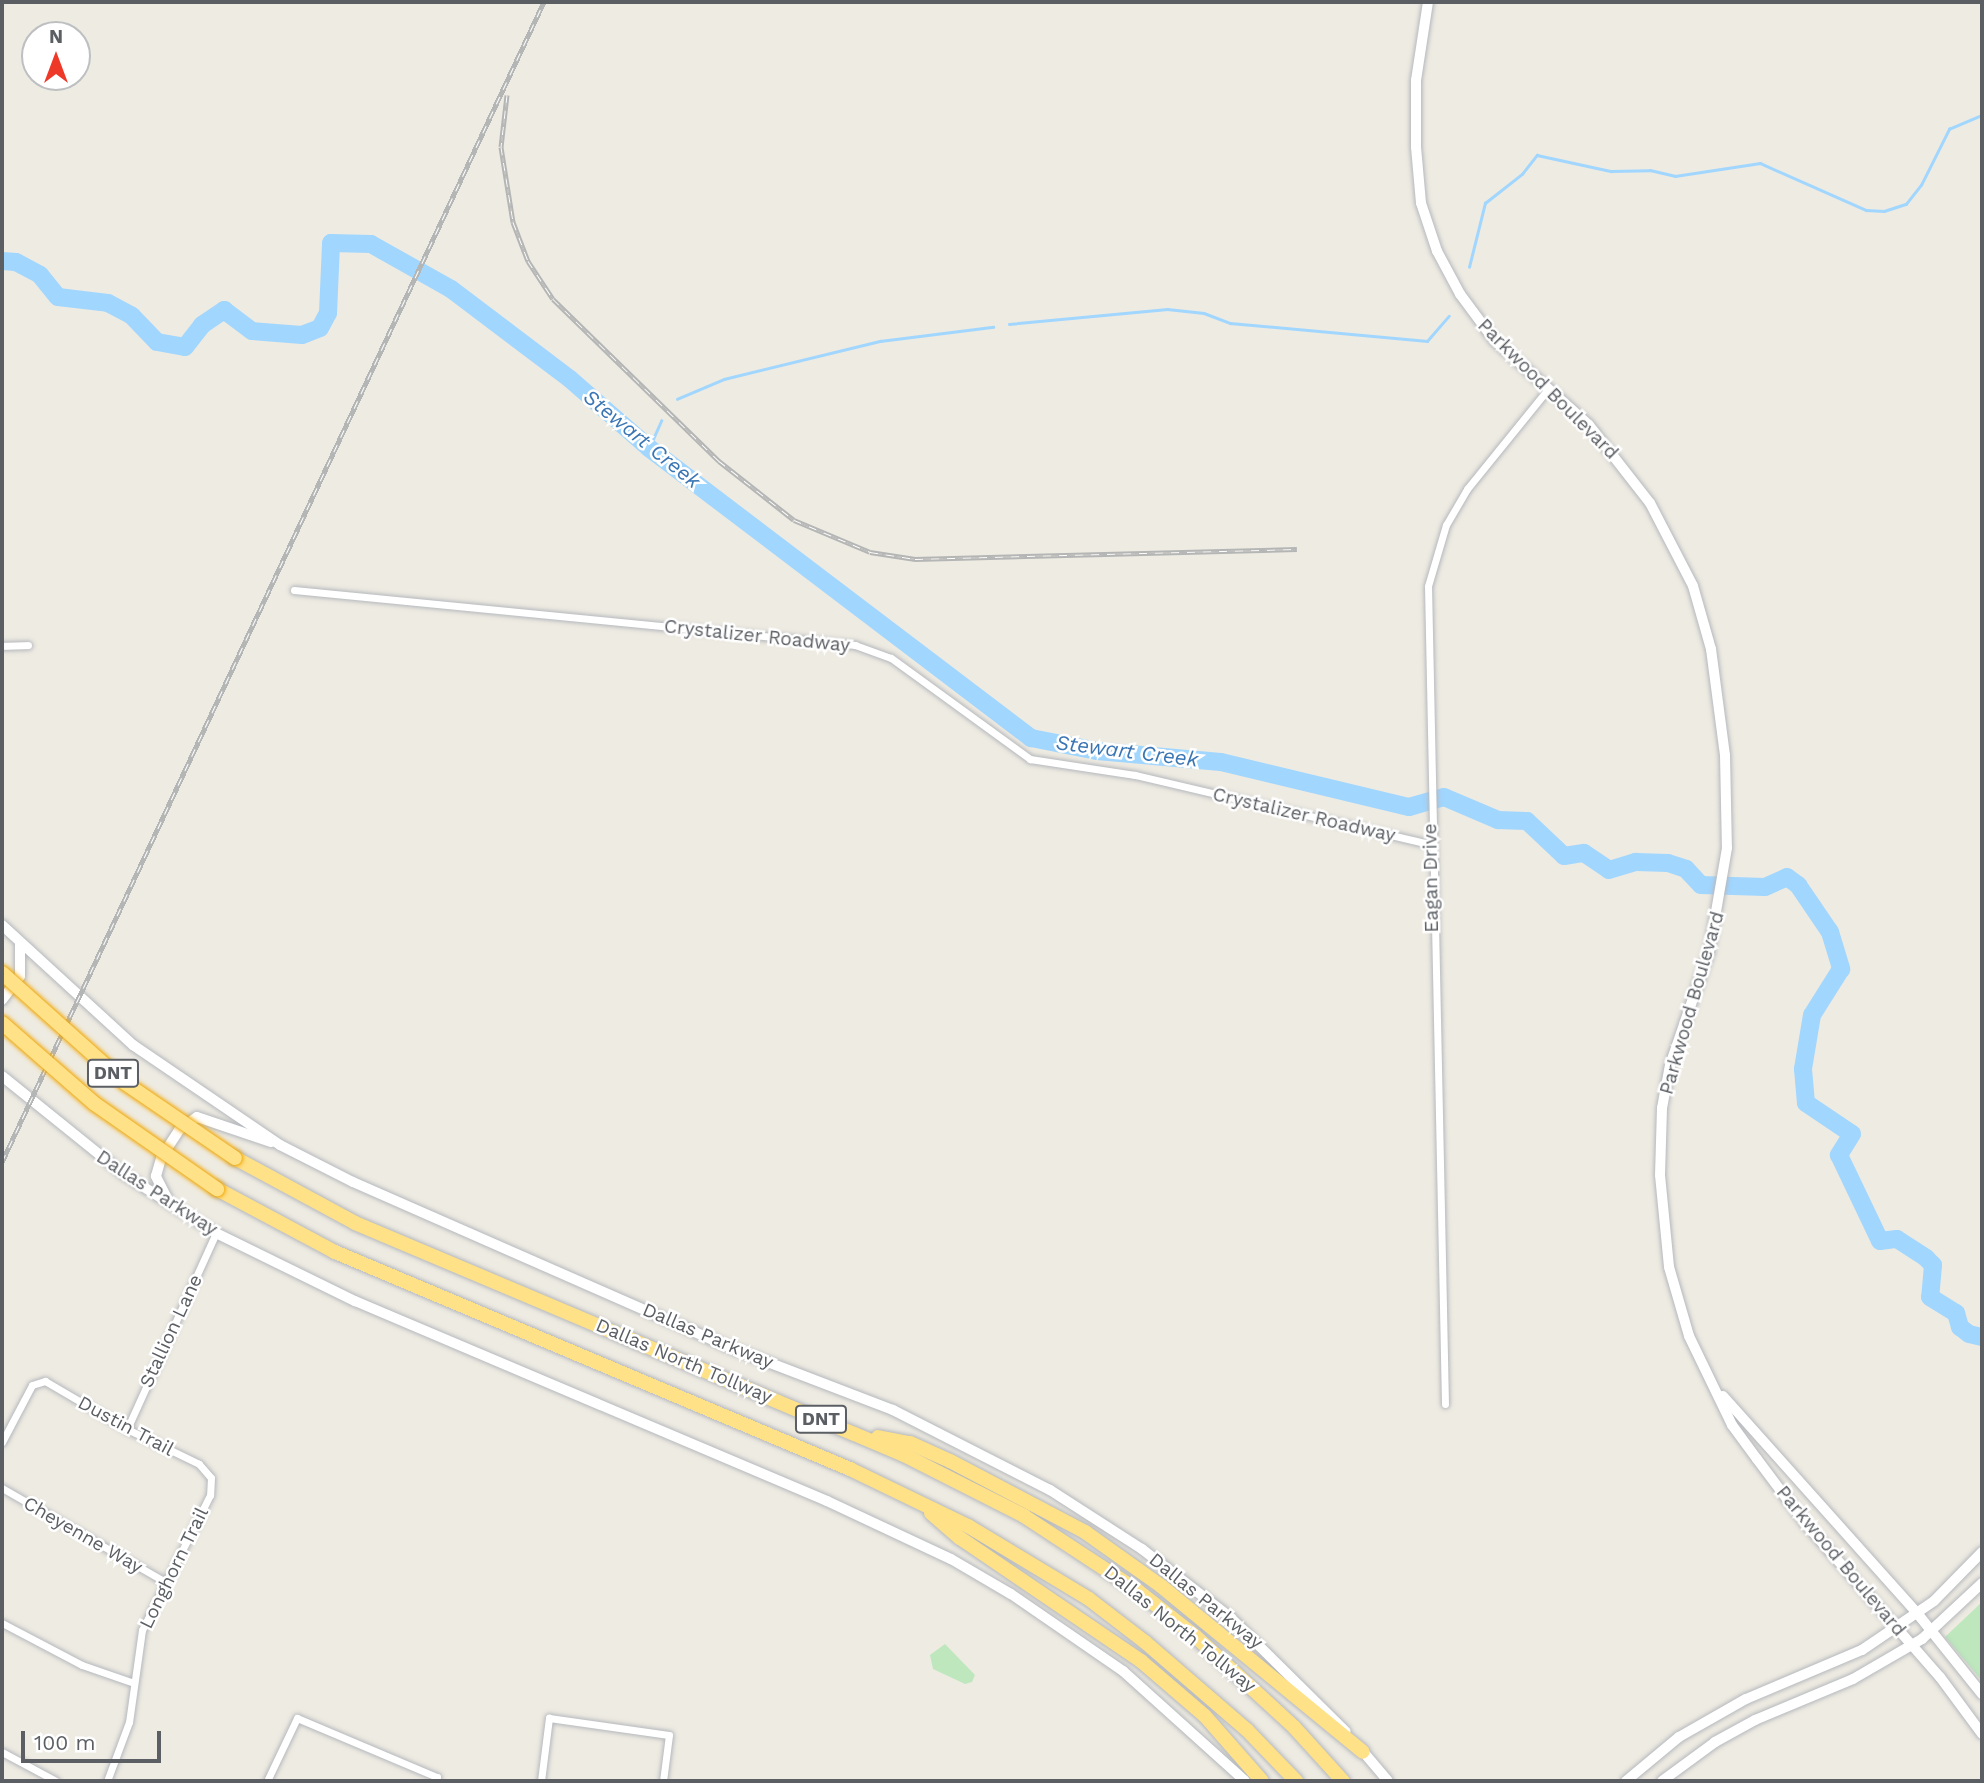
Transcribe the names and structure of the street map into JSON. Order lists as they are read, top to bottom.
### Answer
{
  "streets": {
    "highway": ["DNT", "Dallas North Tollway"],
    "main road": ["Parkwood Boulevard", "Dallas Parkway"],
    "street": [
      "Crystalizer Roadway",
      "Eagan Drive",
      "Stallion Lane",
      "Dustin Trail",
      "Cheyenne Way",
      "Longhorn Trail"
    ]
  },
  "crossings": [
    ["Parkwood Boulevard", "Eagan Drive"],
    ["Crystalizer Roadway", "Eagan Drive"],
    ["Dallas Parkway", "Stallion Lane"],
    ["Stallion Lane", "Dustin Trail"],
    ["Dustin Trail", "Longhorn Trail"],
    ["Cheyenne Way", "Longhorn Trail"]
  ],
  "water": ["Stewart Creek"],
  "scale_bar": "100 m",
  "north": "top"
}
